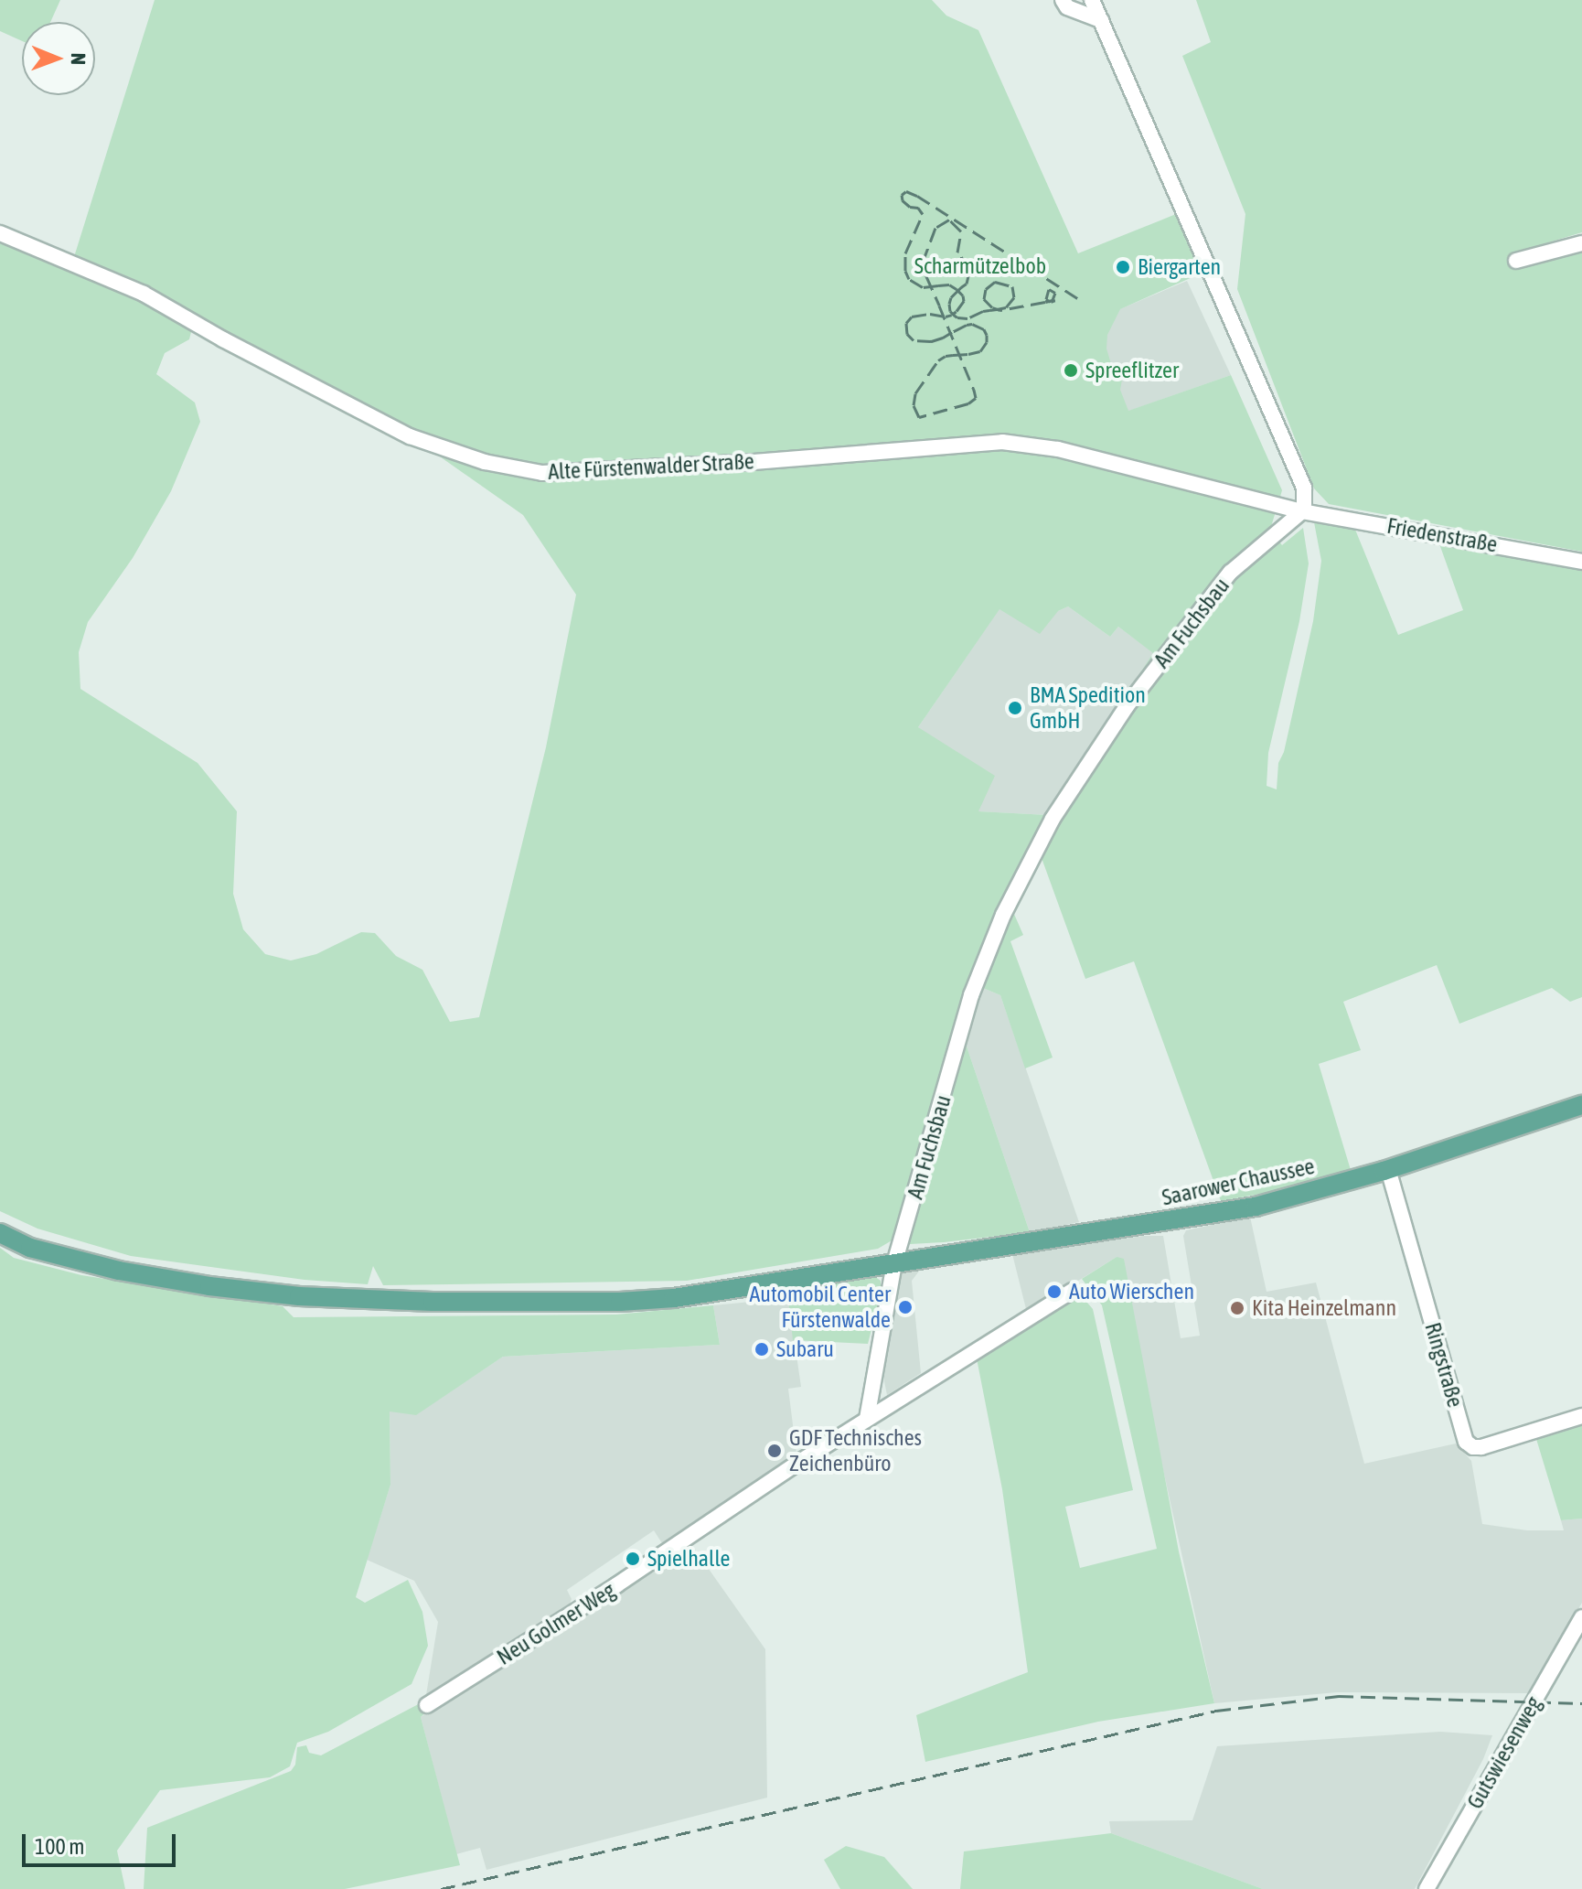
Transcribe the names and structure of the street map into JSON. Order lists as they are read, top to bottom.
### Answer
{
  "streets": {
    "main road": ["Saarower Chaussee"],
    "street": [
      "Alte Fürstenwalder Straße",
      "Friedenstraße",
      "Am Fuchsbau",
      "Ringstraße",
      "Neu Golmer Weg",
      "Gutswiesenweg"
    ]
  },
  "crossings": [
    ["Alte Fürstenwalder Straße", "Friedenstraße"],
    ["Alte Fürstenwalder Straße", "Am Fuchsbau"],
    ["Friedenstraße", "Am Fuchsbau"],
    ["Am Fuchsbau", "Saarower Chaussee"],
    ["Saarower Chaussee", "Ringstraße"]
  ],
  "parks": ["Scharmützelbob"],
  "places": [
    "Biergarten",
    "Spreeflitzer",
    "BMA Spedition GmbH",
    "Auto Wierschen",
    "Automobil Center Fürstenwalde",
    "Kita Heinzelmann",
    "Subaru",
    "GDF Technisches Zeichenbüro",
    "Spielhalle"
  ],
  "scale_bar": "100 m",
  "north": "right"
}
